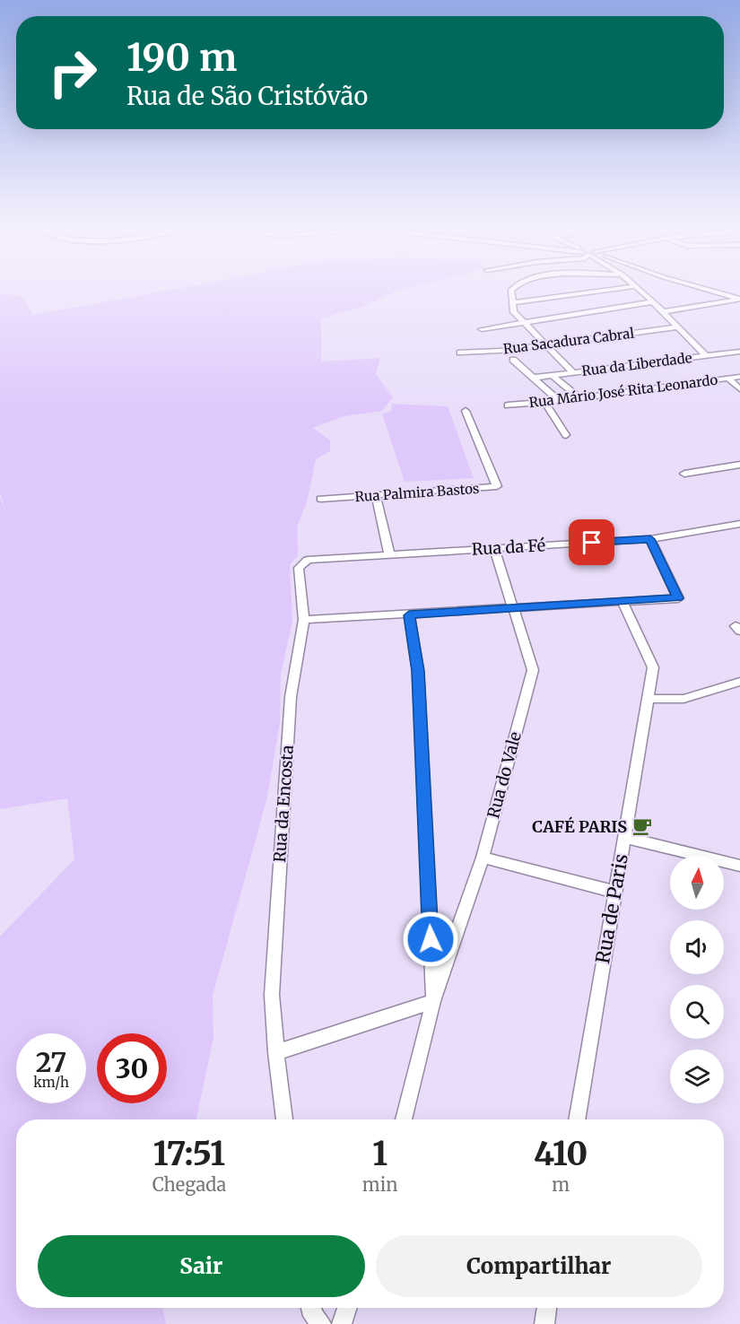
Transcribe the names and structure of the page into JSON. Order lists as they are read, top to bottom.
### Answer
{
  "streets": {
    "street": [
      "Rua Sacadura Cabral",
      "Rua da Liberdade",
      "Rua Mário José Rita Leonardo",
      "Rua Palmira Bastos",
      "Rua da Fé",
      "Rua do Vale",
      "Rua da Encosta",
      "Rua de Paris"
    ]
  },
  "crossings": [
    ["Rua da Fé", "Rua do Vale"],
    ["Rua da Fé", "Rua da Encosta"]
  ],
  "places": {
    "cafe": ["CAFÉ PARIS"]
  },
  "north": "top",
  "page": {
    "turn": ["190 m", "Rua de São Cristóvão"],
    "speed": "27 km/h",
    "limit": "30",
    "eta": [
      "17:51",
      "Chegada",
      "1",
      "min",
      "410",
      "m"
    ],
    "buttons": ["Sair", "Compartilhar"]
  }
}
